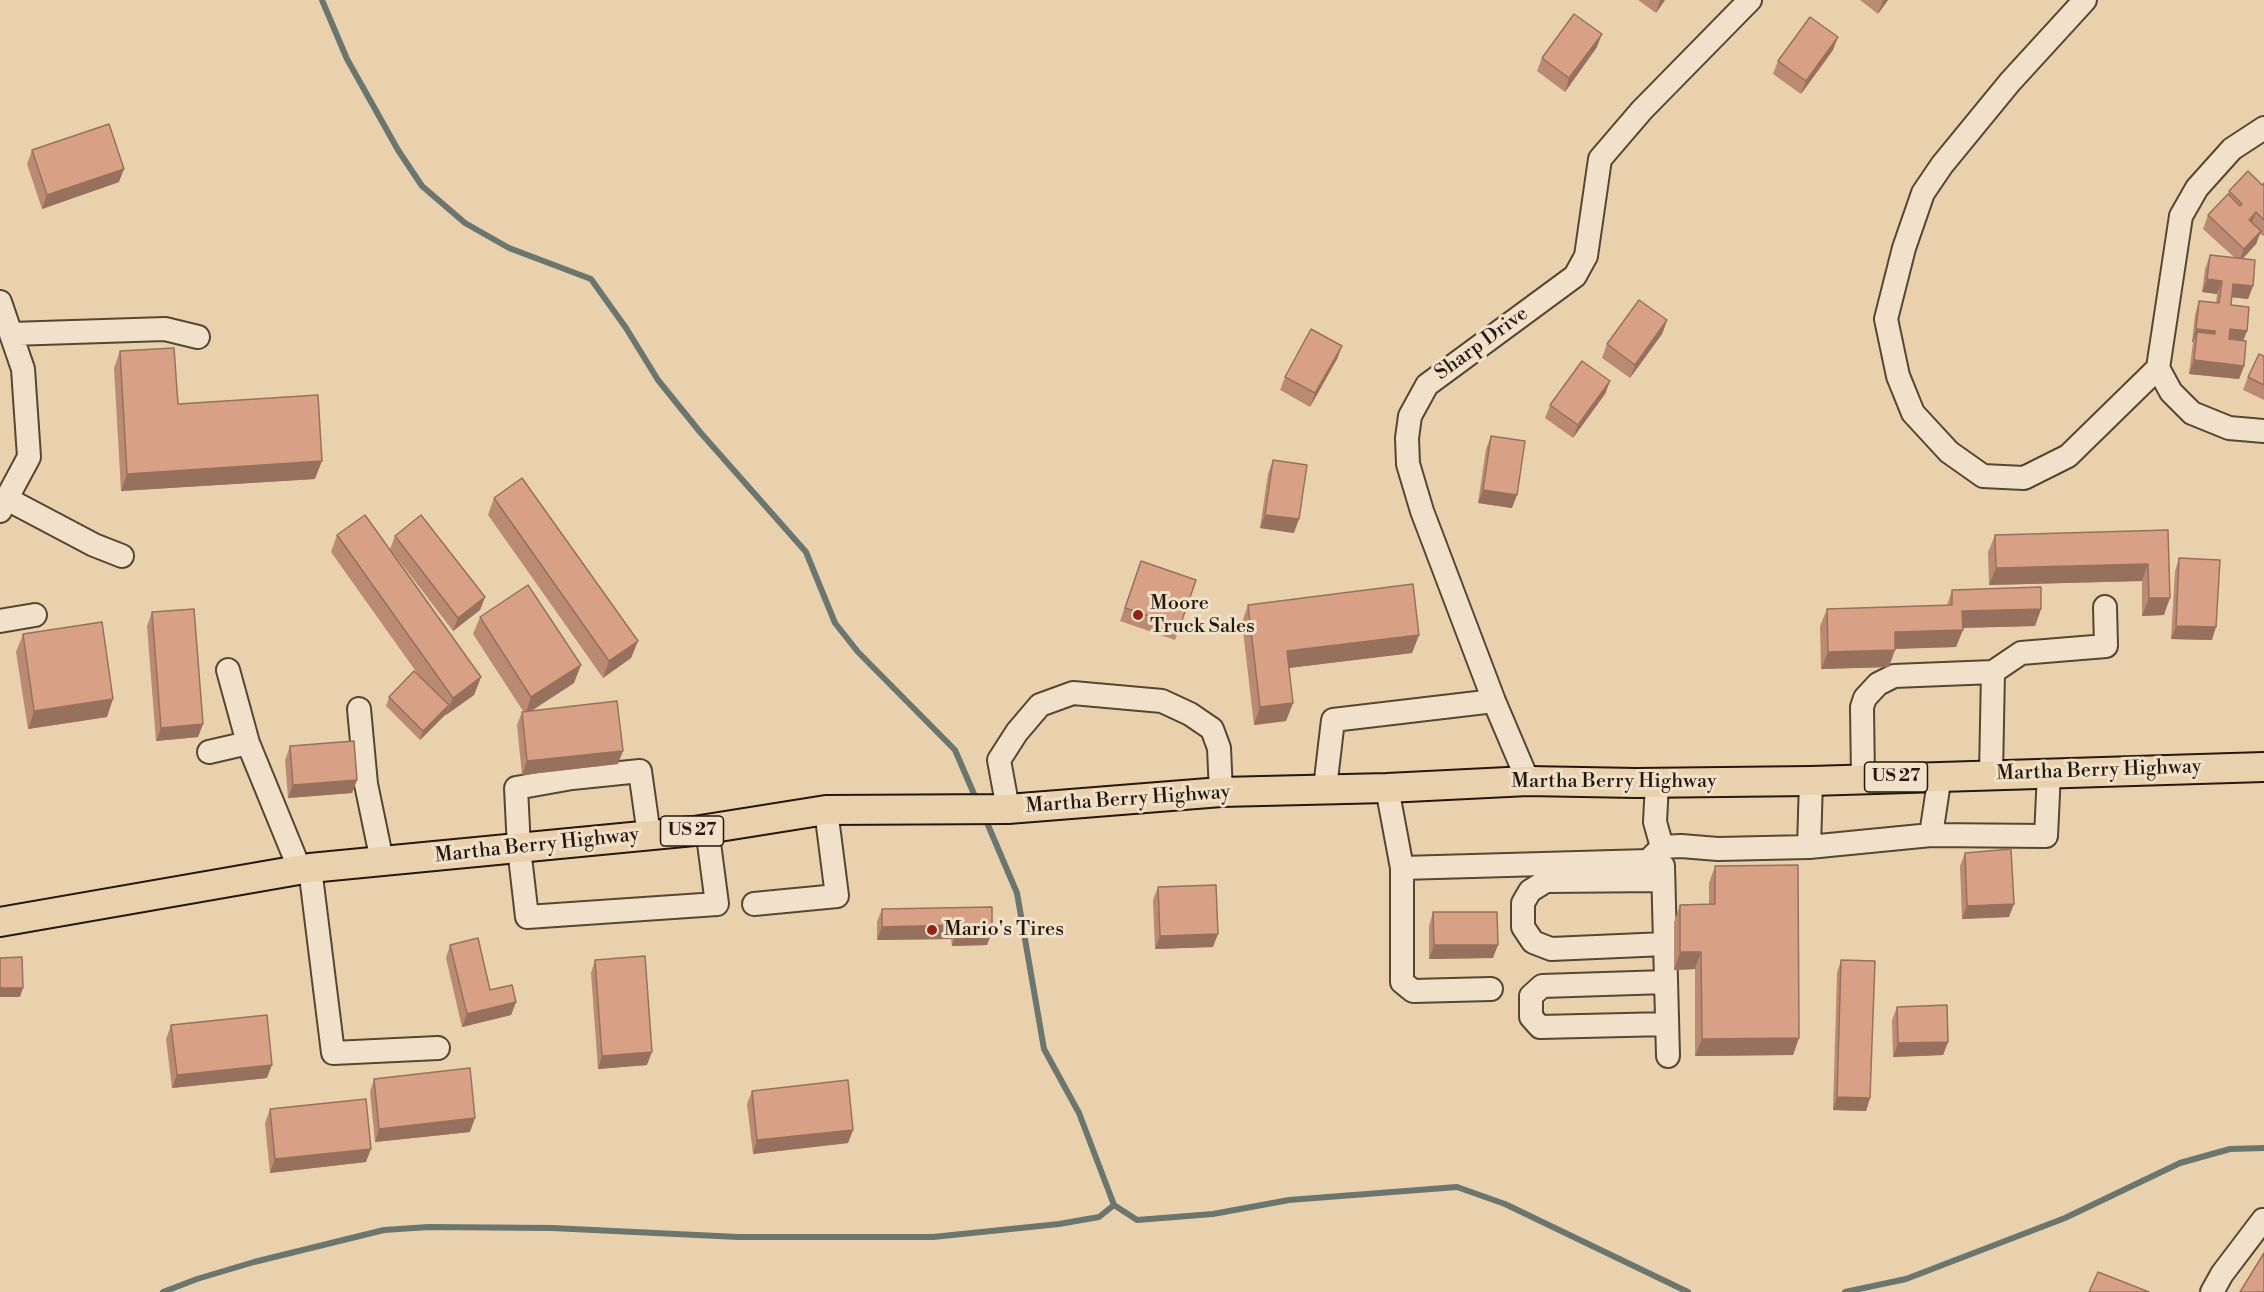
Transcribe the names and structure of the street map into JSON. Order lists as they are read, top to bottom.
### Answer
{
  "streets": {
    "main road": ["Martha Berry Highway", "US 27"],
    "street": ["Sharp Drive"]
  },
  "crossings": [
    ["Sharp Drive", "Martha Berry Highway"]
  ],
  "places": ["Moore Truck Sales", "Mario's Tires"]
}
